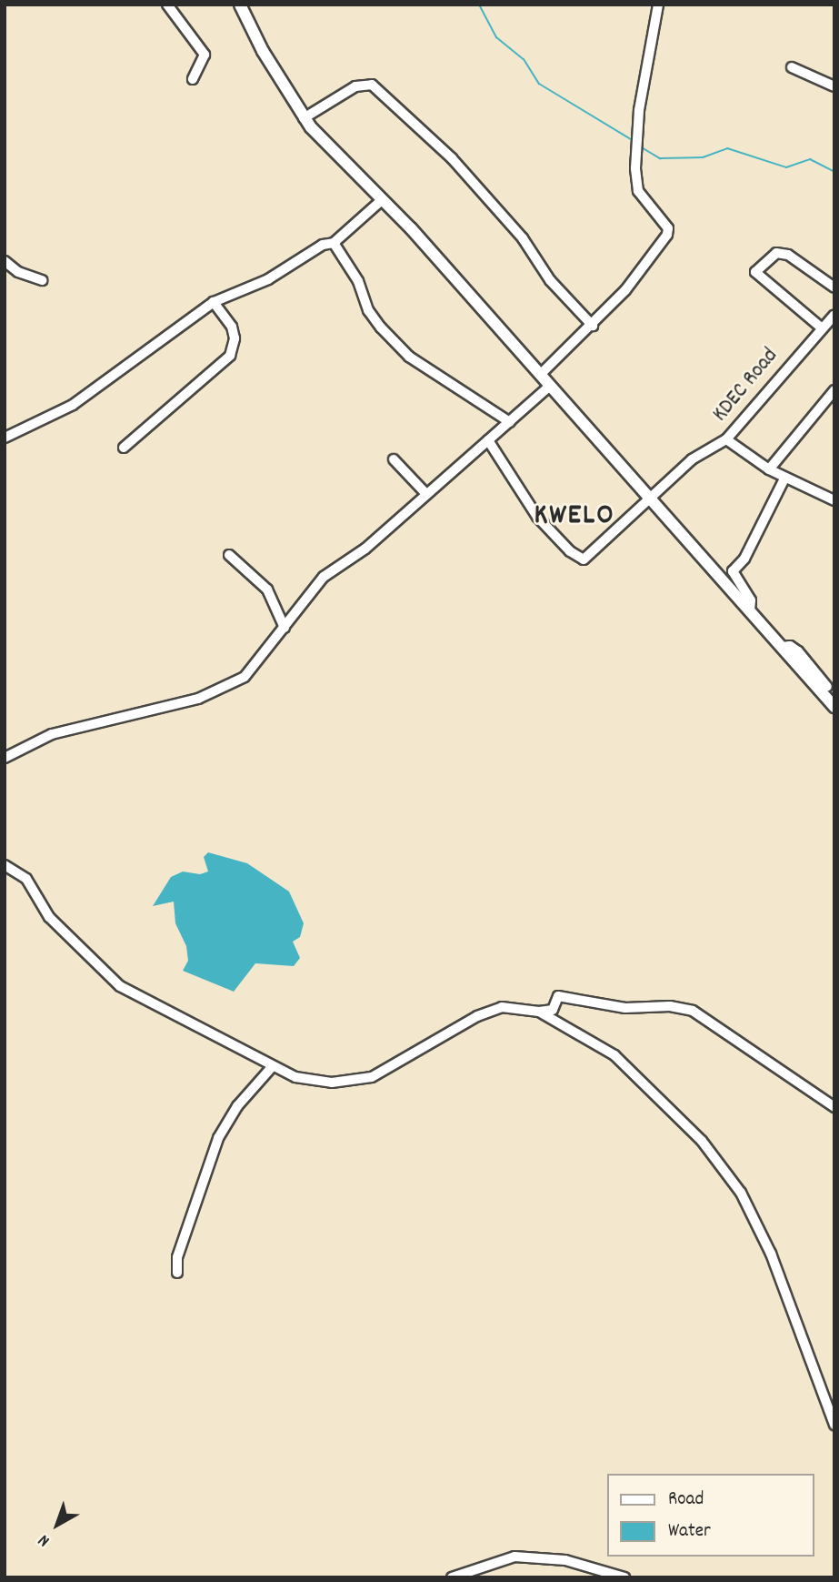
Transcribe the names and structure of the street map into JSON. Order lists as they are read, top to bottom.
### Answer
{
  "streets": {
    "street": ["KDEC Road"]
  },
  "districts": ["KWELO"],
  "legend": ["Road", "Water"],
  "north": "bottom left"
}
